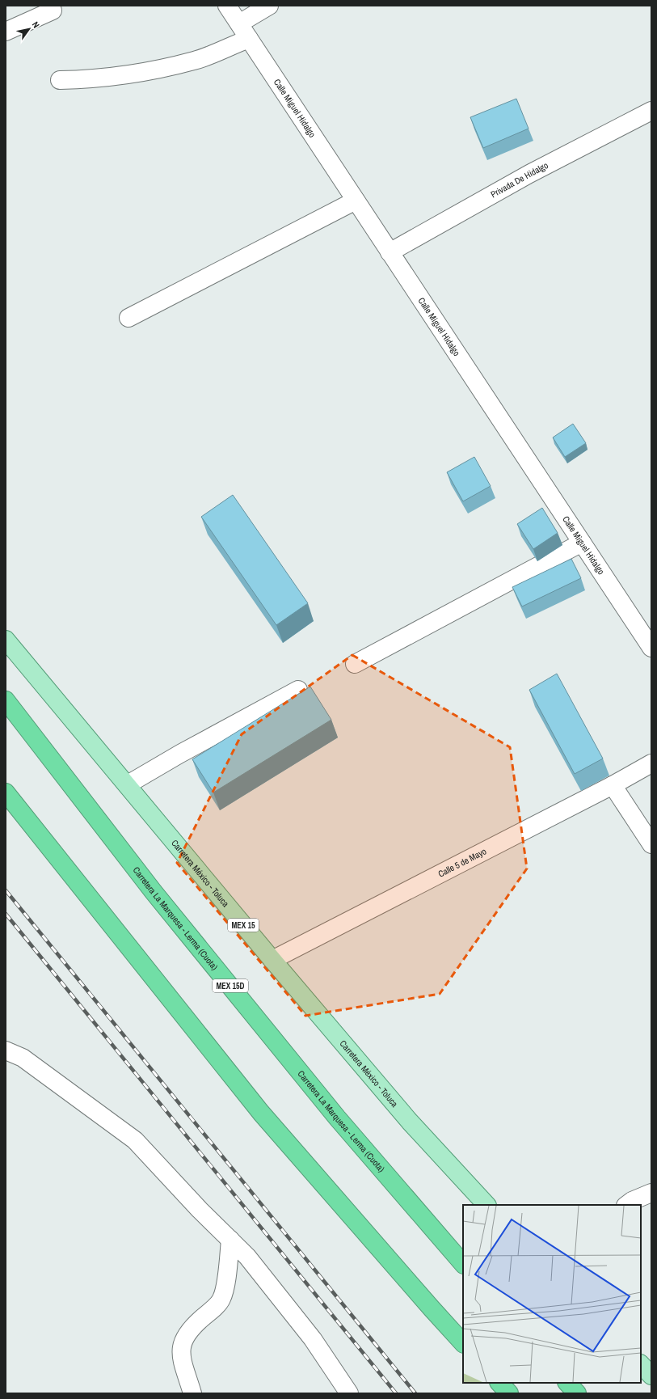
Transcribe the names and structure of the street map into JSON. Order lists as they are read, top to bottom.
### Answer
{
  "streets": {
    "highway": ["Carretera La Marquesa - Lerma (Cuota)", "MEX 15D"],
    "main road": ["Carretera México - Toluca", "MEX 15"],
    "street": ["Calle Miguel Hidalgo", "Privada De Hidalgo", "Calle 5 de Mayo"]
  },
  "crossings": [
    ["Calle Miguel Hidalgo", "Privada De Hidalgo"],
    ["Calle 5 de Mayo", "Carretera México - Toluca"]
  ],
  "north": "top right"
}
